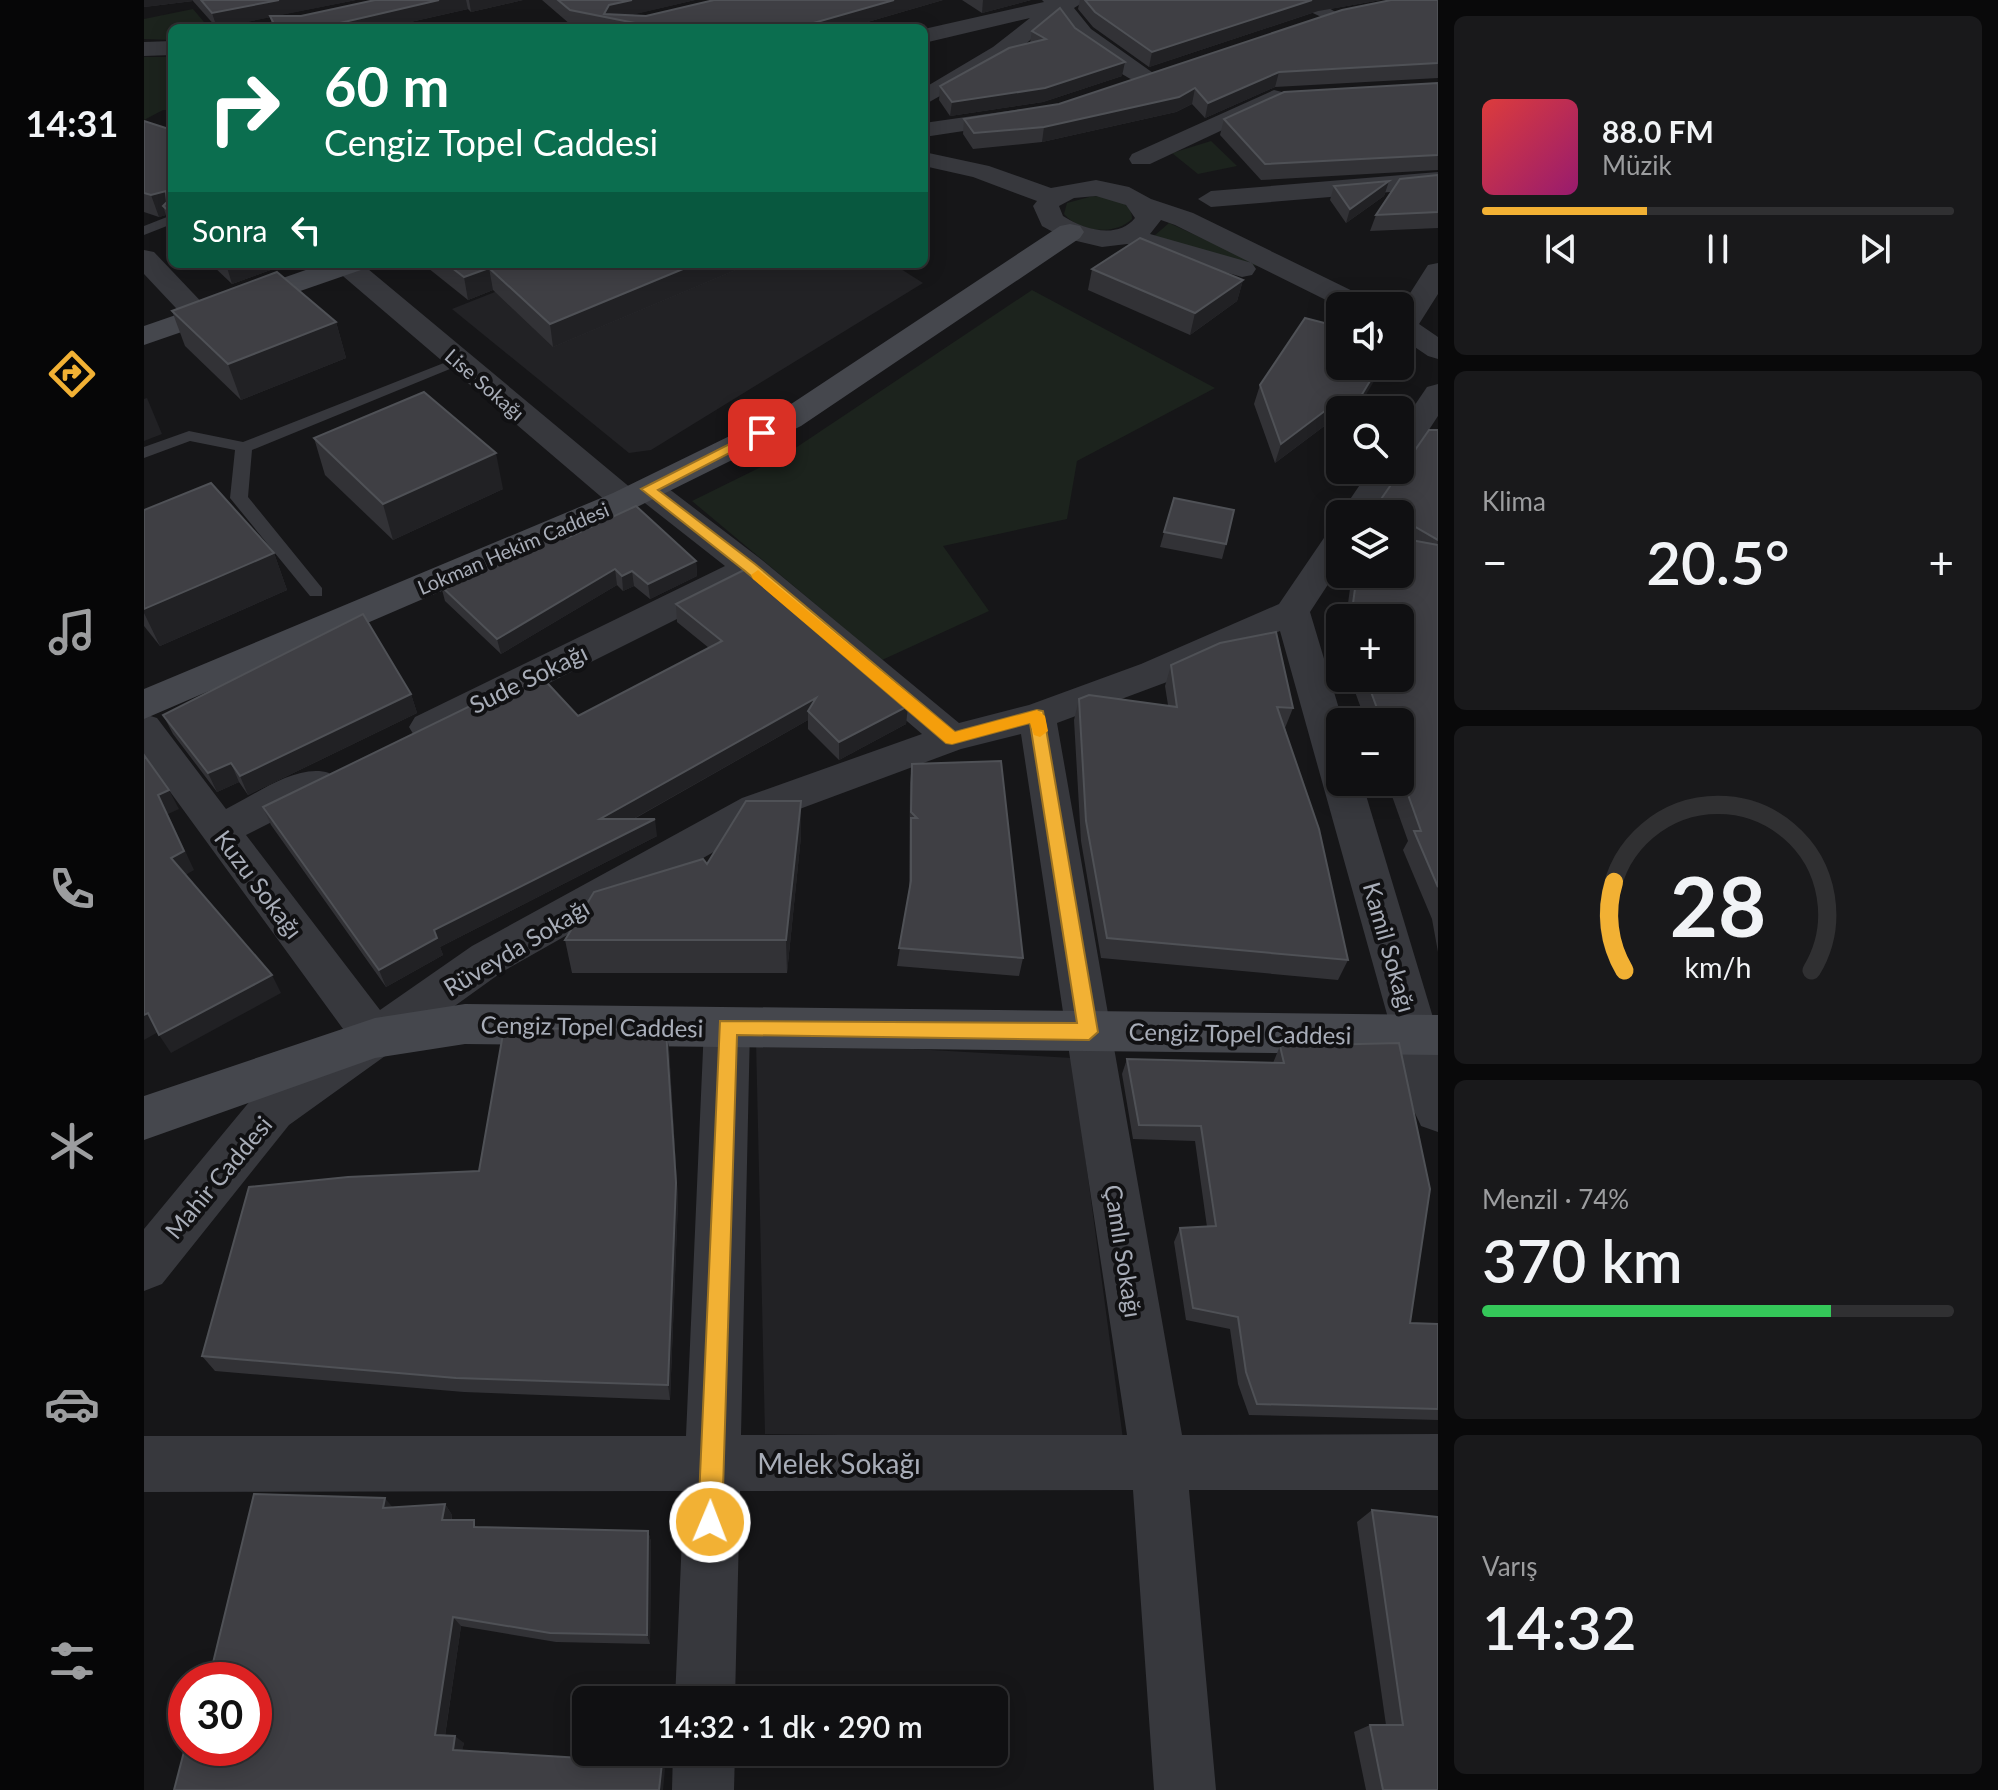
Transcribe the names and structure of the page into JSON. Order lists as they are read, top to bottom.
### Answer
{
  "streets": {
    "street": [
      "Lise Sokağı",
      "Lokman Hekim Caddesi",
      "Sude Sokağı",
      "Kuzu Sokağı",
      "Rüveyda Sokağı",
      "Kamil Sokağı",
      "Cengiz Topel Caddesi",
      "Mahir Caddesi",
      "Çamlı Sokağı",
      "Melek Sokağı"
    ]
  },
  "crossings": [
    ["Lise Sokağı", "Lokman Hekim Caddesi"],
    ["Kuzu Sokağı", "Rüveyda Sokağı"],
    ["Kuzu Sokağı", "Cengiz Topel Caddesi"],
    ["Kuzu Sokağı", "Mahir Caddesi"],
    ["Rüveyda Sokağı", "Cengiz Topel Caddesi"],
    ["Rüveyda Sokağı", "Mahir Caddesi"],
    ["Rüveyda Sokağı", "Çamlı Sokağı"],
    ["Kamil Sokağı", "Cengiz Topel Caddesi"],
    ["Cengiz Topel Caddesi", "Mahir Caddesi"],
    ["Cengiz Topel Caddesi", "Çamlı Sokağı"],
    ["Çamlı Sokağı", "Melek Sokağı"]
  ],
  "page": {
    "tabs": "14:31",
    "turn": ["60 m", "Cengiz Topel Caddesi"],
    "song": ["88.0 FM", "Müzik"],
    "then": "Sonra",
    "map_buttons": ["+", "−"],
    "tile": [
      "Klima",
      ["Menzil · 74%", "370 km"],
      ["Varış", "14:32"]
    ],
    "heat": ["−", "20.5°", "+"],
    "limit": "30",
    "trip": "14:32 · 1 dk · 290 m",
    "gauge": ["28", "km/h"]
  }
}
